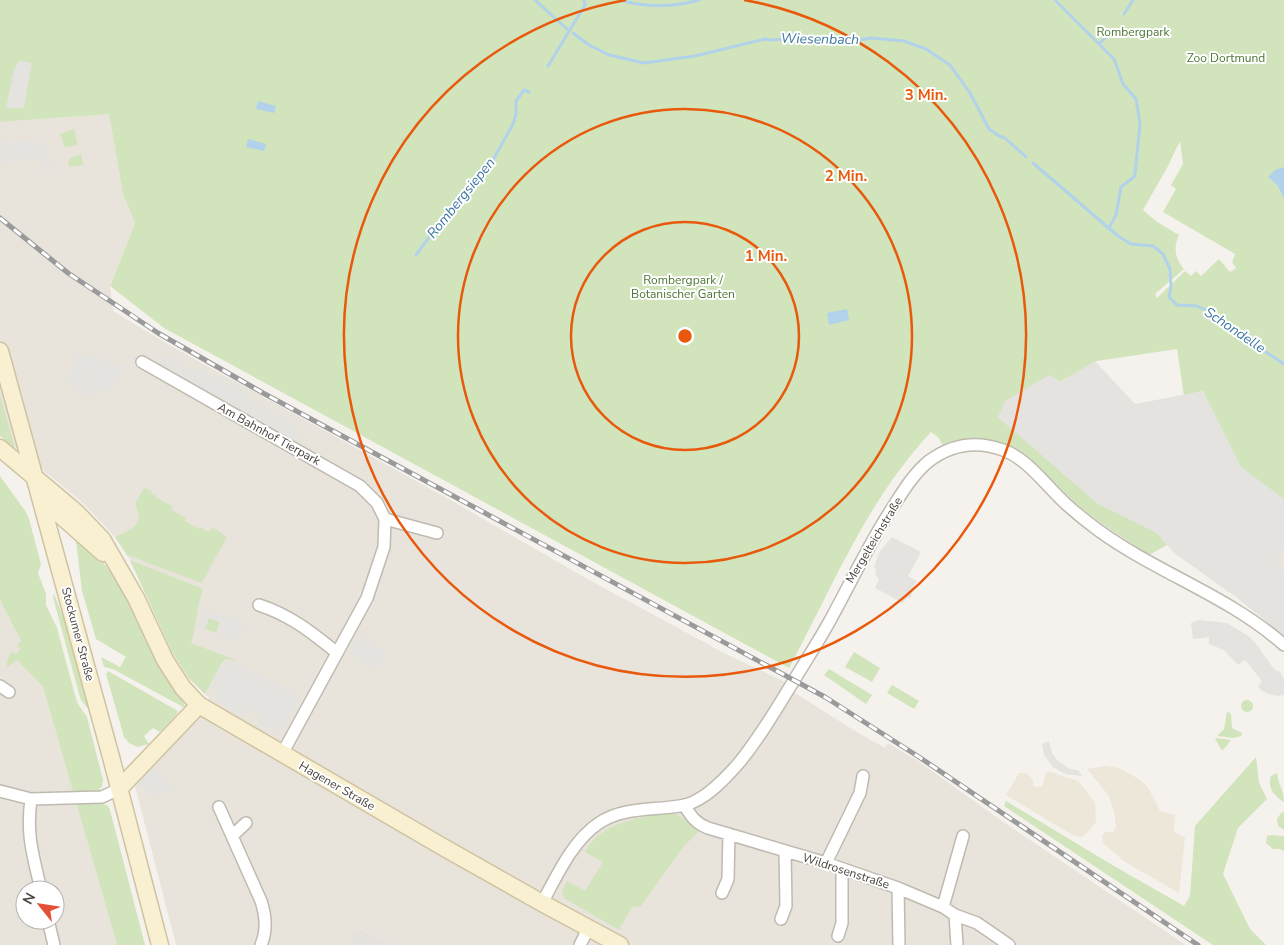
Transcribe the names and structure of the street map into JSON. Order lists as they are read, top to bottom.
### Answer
{
  "streets": {
    "main road": ["Stockumer Straße", "Hagener Straße"],
    "street": ["Am Bahnhof Tierpark", "Mergelteichstraße", "Wildrosenstraße"]
  },
  "crossings": [
    ["Mergelteichstraße", "Hagener Straße"],
    ["Mergelteichstraße", "Wildrosenstraße"],
    ["Stockumer Straße", "Hagener Straße"]
  ],
  "water": ["Wiesenbach", "Rombergsiepen", "Schondelle"],
  "parks": ["Rombergpark", "Zoo Dortmund", "Rombergpark / Botanischer Garten"],
  "north": "top left",
  "rings": ["3 Min.", "2 Min.", "1 Min."]
}
